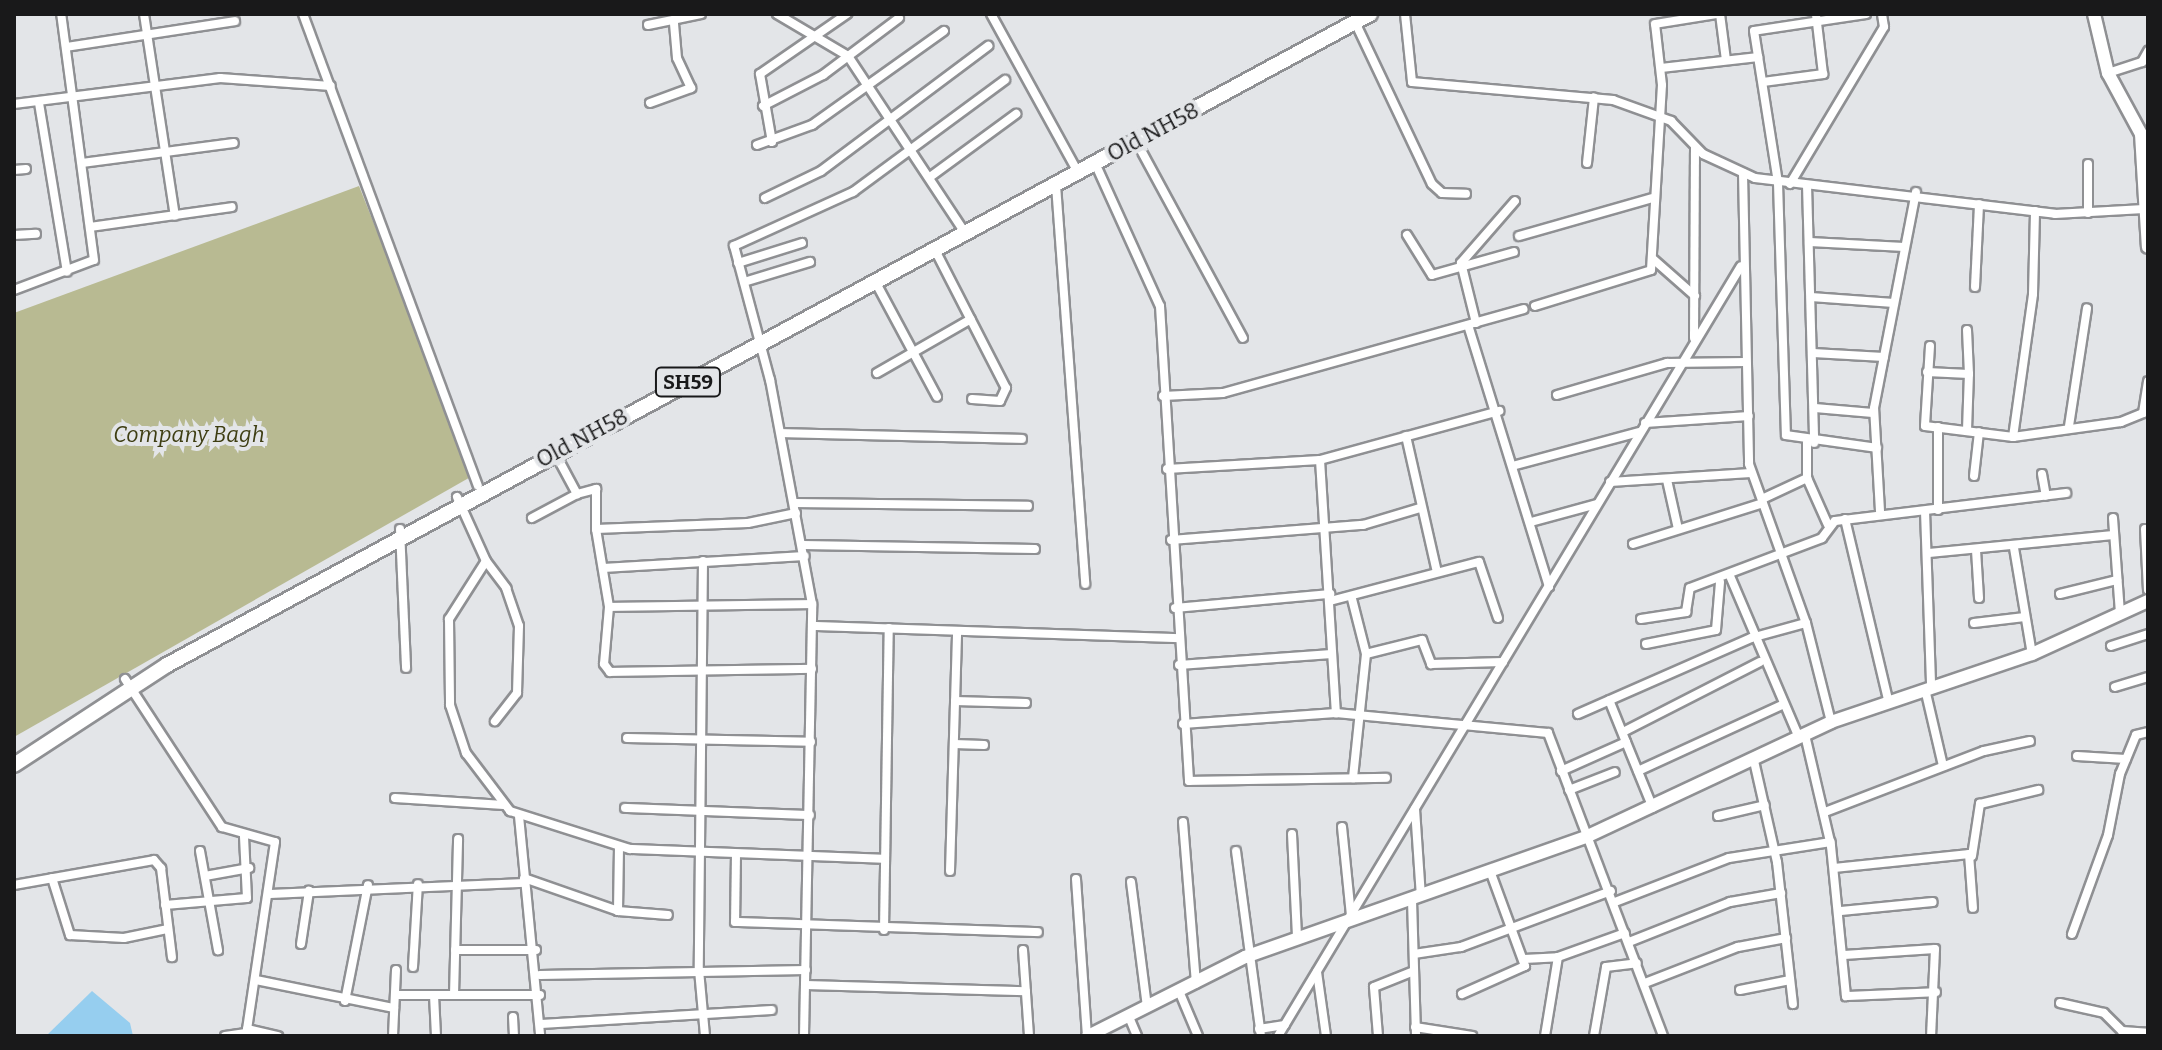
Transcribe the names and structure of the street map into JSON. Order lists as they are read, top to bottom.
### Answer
{
  "streets": {
    "main road": ["Old NH58", "SH59"]
  },
  "parks": ["Company Bagh"]
}
